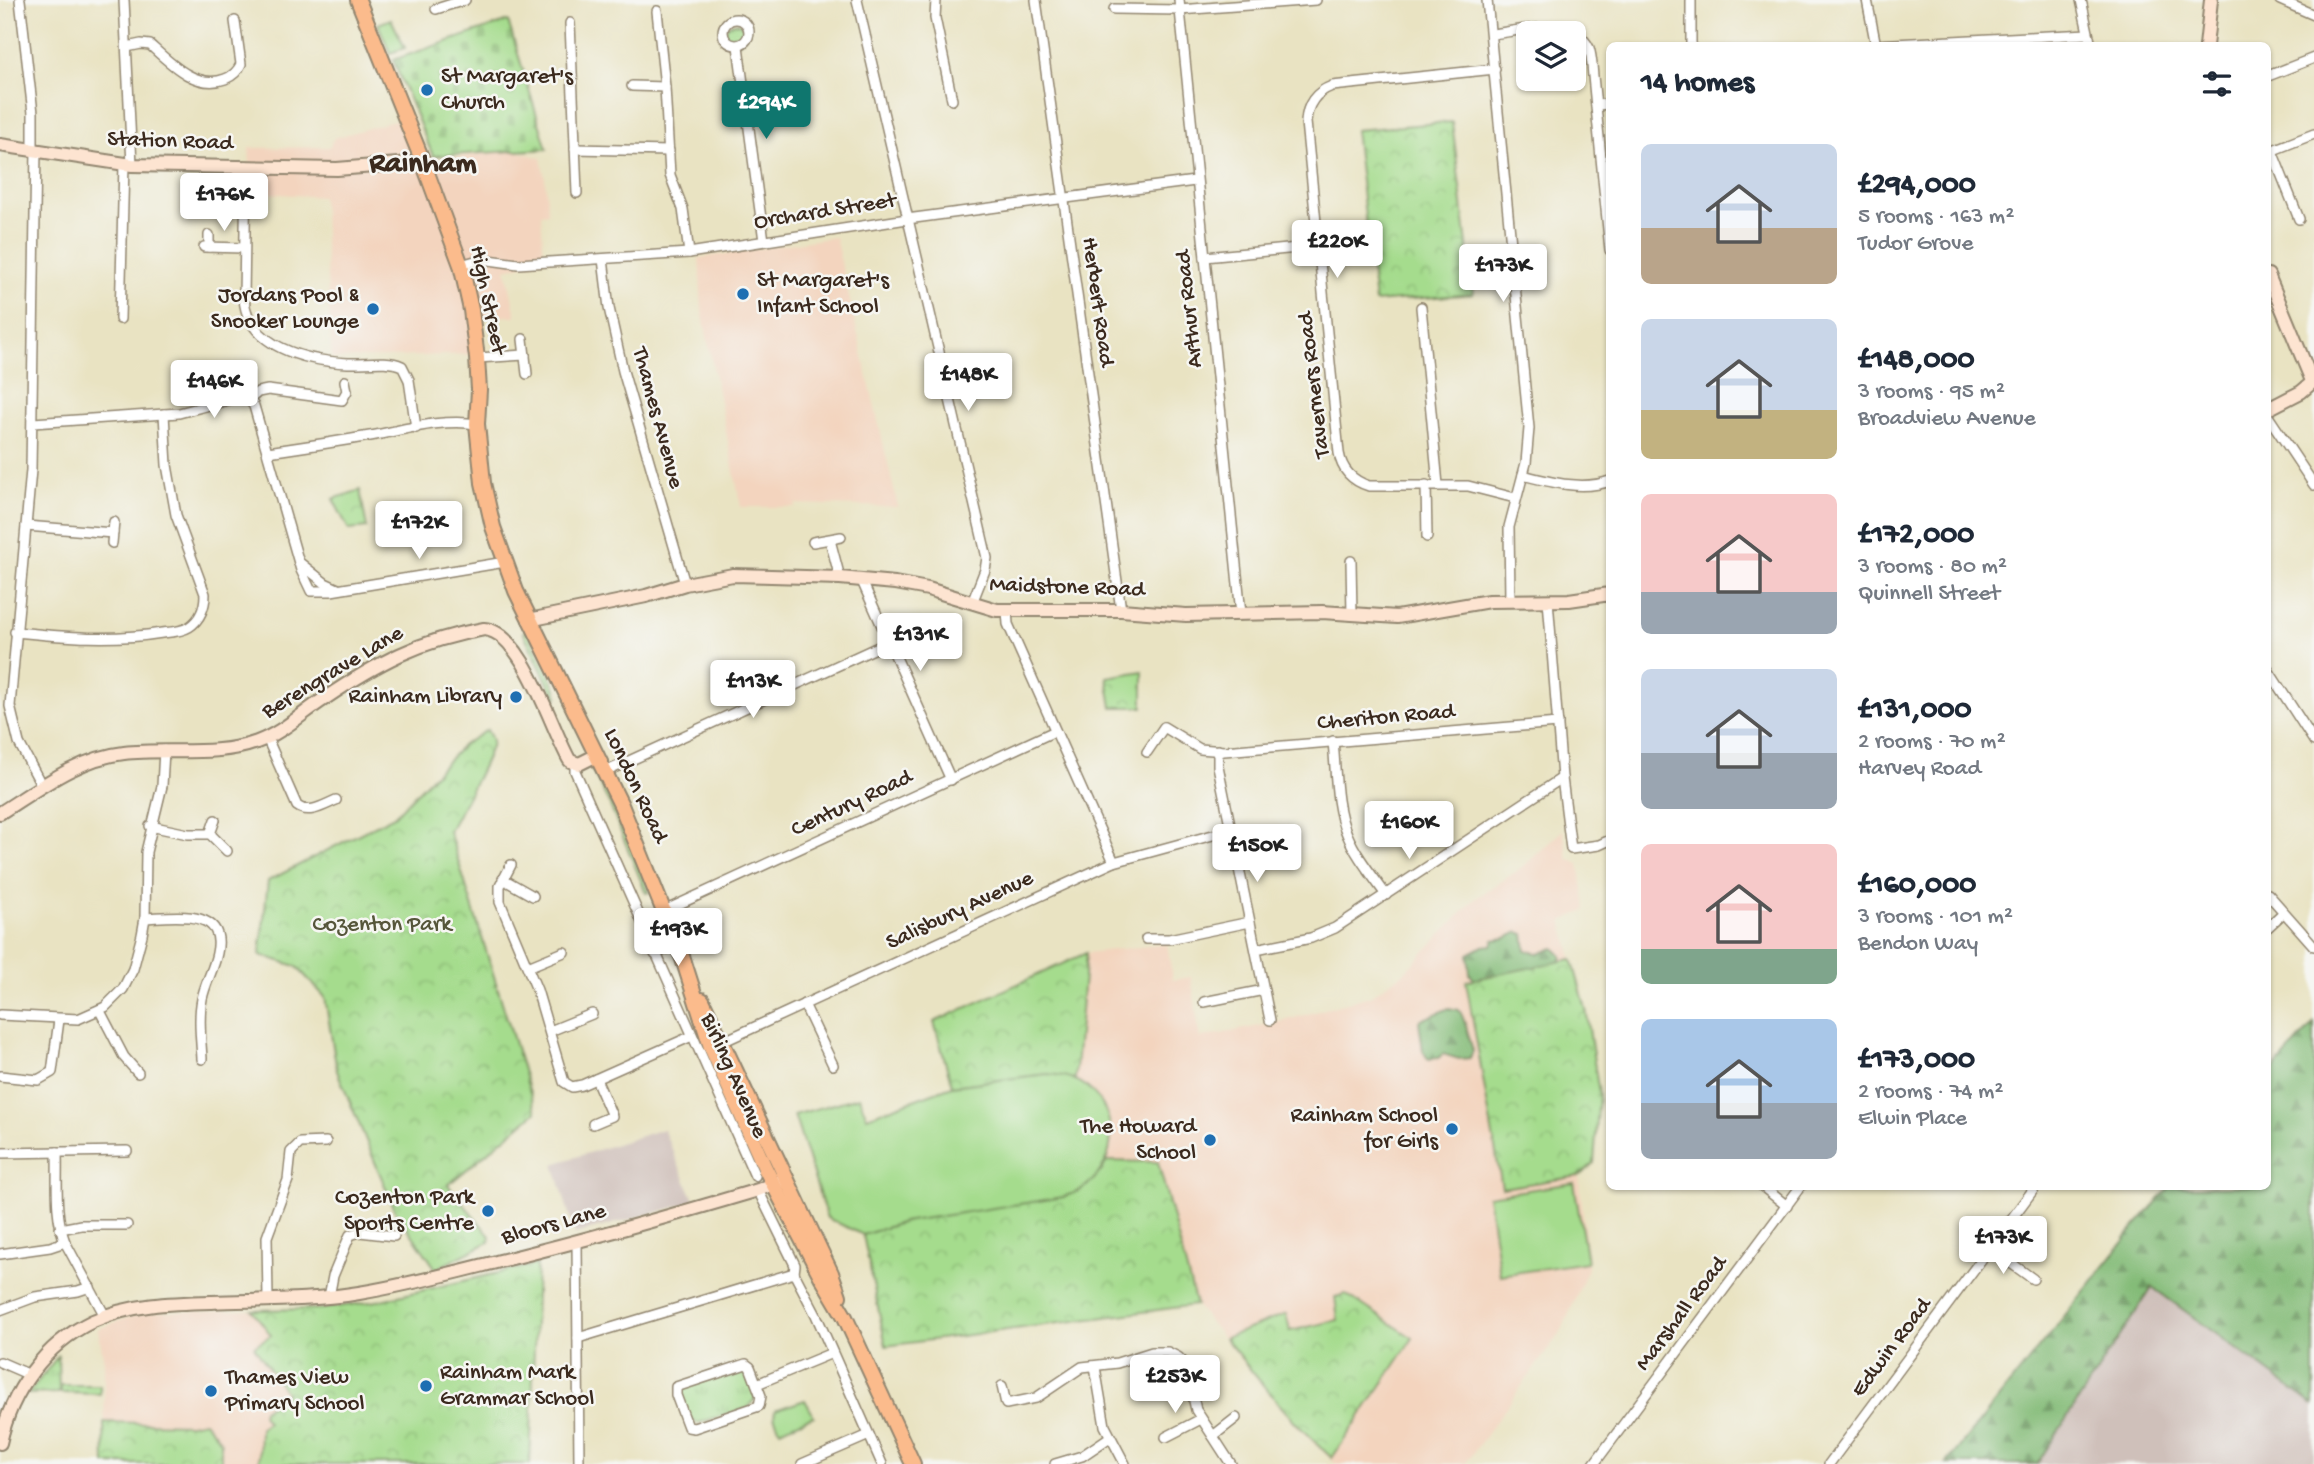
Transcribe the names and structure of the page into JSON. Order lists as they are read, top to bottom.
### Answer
{
  "streets": {
    "main road": ["High Street", "London Road"],
    "street": [
      "Station Road",
      "Orchard Street",
      "Herbert Road",
      "Arthur Road",
      "Taverners Road",
      "Thames Avenue",
      "Maidstone Road",
      "Berengrave Lane",
      "Cheriton Road",
      "Century Road",
      "Salisbury Avenue",
      "Birling Avenue",
      "Bloors Lane",
      "Marshall Road",
      "Edwin Road"
    ]
  },
  "crossings": [
    ["Station Road", "High Street"],
    ["Orchard Street", "High Street"],
    ["Orchard Street", "Herbert Road"],
    ["Orchard Street", "Arthur Road"],
    ["Orchard Street", "Thames Avenue"],
    ["High Street", "Maidstone Road"],
    ["High Street", "London Road"],
    ["Herbert Road", "Maidstone Road"],
    ["Arthur Road", "Maidstone Road"],
    ["Thames Avenue", "Maidstone Road"],
    ["Maidstone Road", "London Road"],
    ["Berengrave Lane", "Birling Avenue"],
    ["London Road", "Century Road"],
    ["London Road", "Salisbury Avenue"],
    ["London Road", "Bloors Lane"]
  ],
  "districts": ["Rainham"],
  "parks": ["Cozenton Park"],
  "places": [
    "St Margaret's Church",
    "St Margaret's Infant School",
    "Jordans Pool & Snooker Lounge",
    "Rainham Library",
    "Rainham School for Girls",
    "The Howard School",
    "Cozenton Park Sports Centre",
    "Rainham Mark Grammar School",
    "Thames View Primary School"
  ],
  "page": {
    "heading": "14 homes",
    "price": [
      "£294K",
      "£176K",
      "£220K",
      "£173K",
      "£148K",
      "£146K",
      "£172K",
      "£131K",
      "£113K",
      "£160K",
      "£150K",
      "£193K",
      "£173K",
      "£253K"
    ],
    "list": [
      {
        "name": "£294,000",
        "note": "5 rooms · 163 m² · Tudor Grove"
      },
      {
        "name": "£148,000",
        "note": "3 rooms · 95 m² · Broadview Avenue"
      },
      {
        "name": "£172,000",
        "note": "3 rooms · 80 m² · Quinnell Street"
      },
      {
        "name": "£131,000",
        "note": "2 rooms · 70 m² · Harvey Road"
      },
      {
        "name": "£160,000",
        "note": "3 rooms · 101 m² · Bendon Way"
      },
      {
        "name": "£173,000",
        "note": "2 rooms · 74 m² · Elwin Place"
      }
    ]
  }
}
